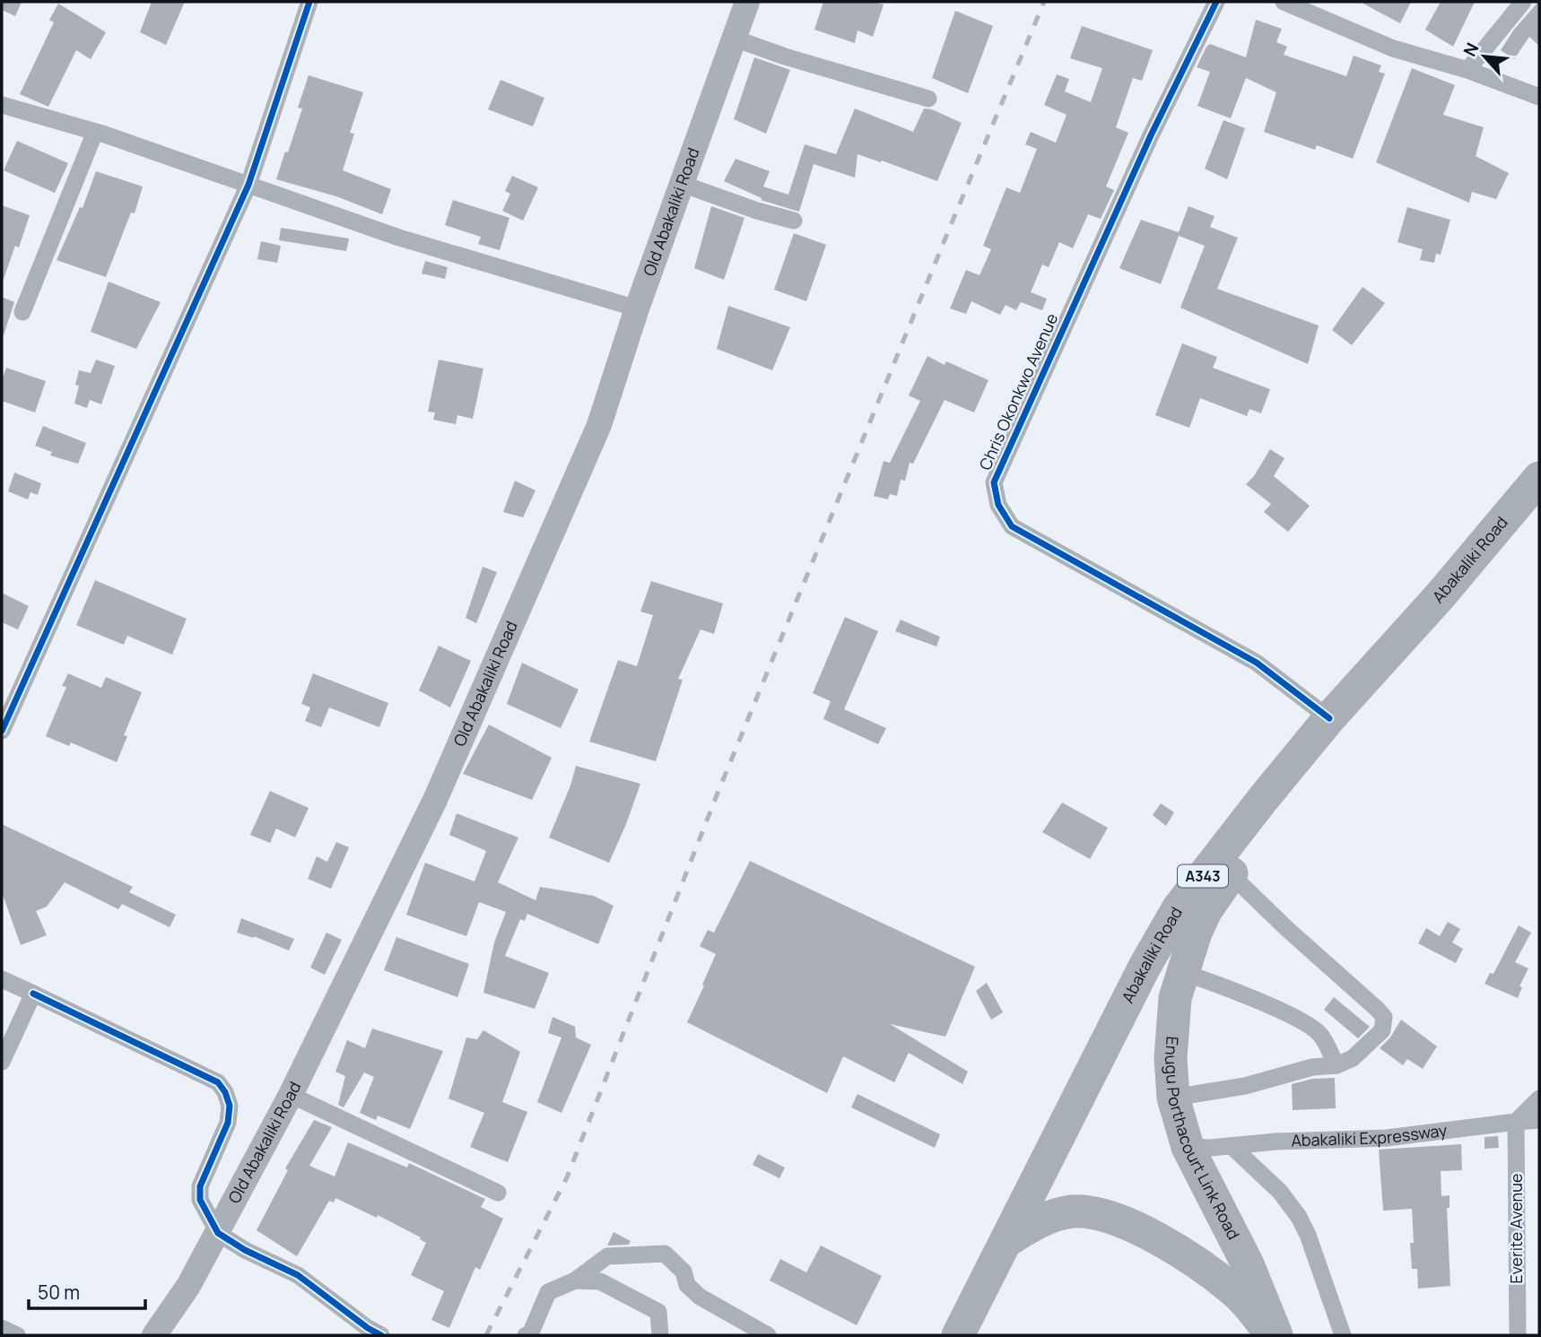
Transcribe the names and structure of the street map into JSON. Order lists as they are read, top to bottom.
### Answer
{
  "streets": {
    "highway": ["Abakaliki Road", "A343", "Enugu Porthacourt Link Road"],
    "main road": ["Old Abakaliki Road"],
    "street": ["Chris Okonkwo Avenue", "Abakaliki Expressway", "Everite Avenue"]
  },
  "crossings": [
    ["Chris Okonkwo Avenue", "Abakaliki Road"],
    ["Abakaliki Road", "Enugu Porthacourt Link Road"],
    ["Abakaliki Expressway", "Enugu Porthacourt Link Road"],
    ["Abakaliki Expressway", "Everite Avenue"]
  ],
  "scale_bar": "50 m",
  "north": "top left"
}
